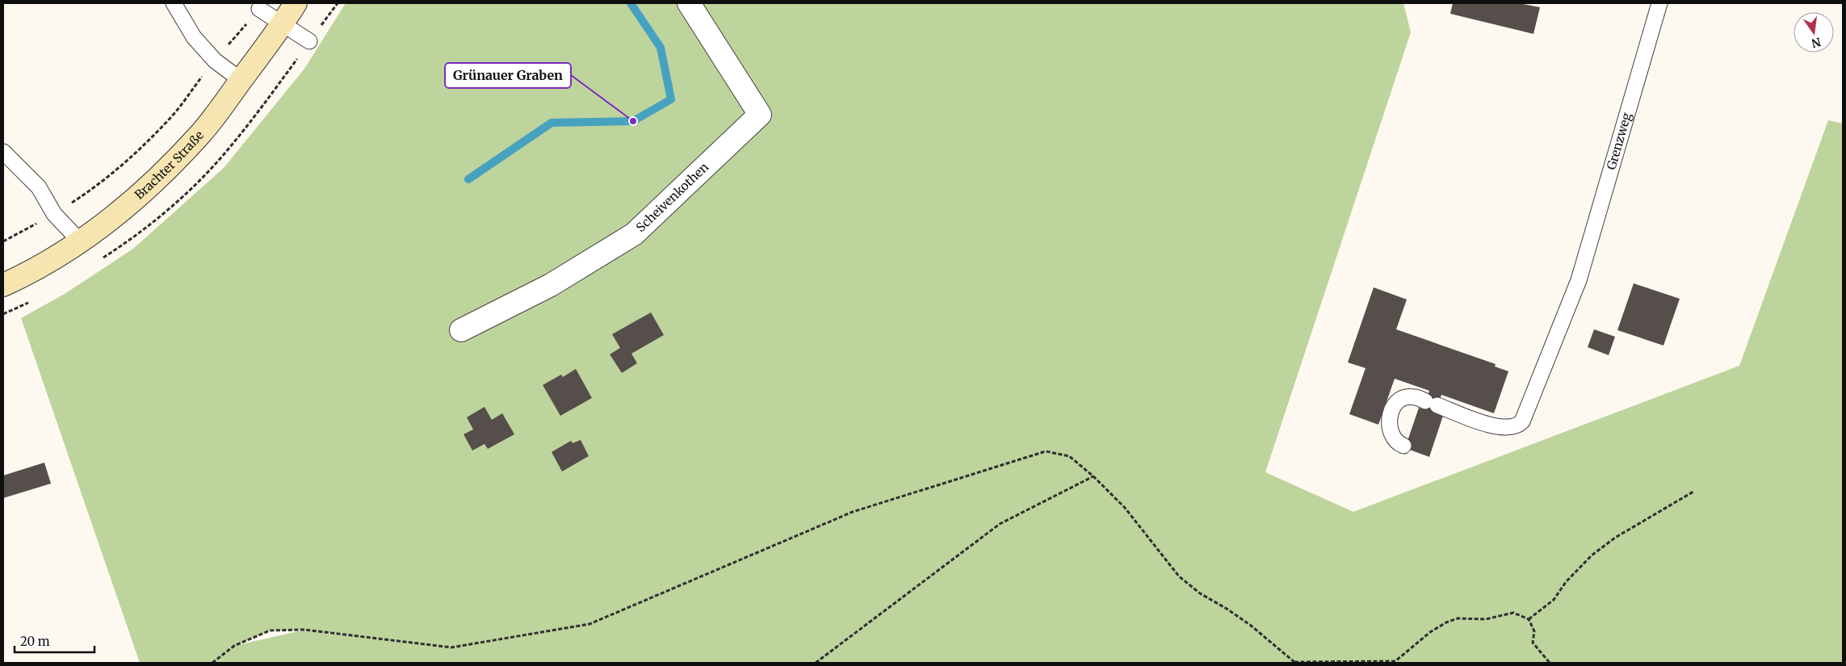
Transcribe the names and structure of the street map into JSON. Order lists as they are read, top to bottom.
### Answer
{
  "streets": {
    "main road": ["Brachter Straße"],
    "street": ["Scheivenkothen"],
    "lane": ["Grenzweg"]
  },
  "places": ["Grünauer Graben"],
  "scale_bar": "20 m",
  "north": "bottom"
}
